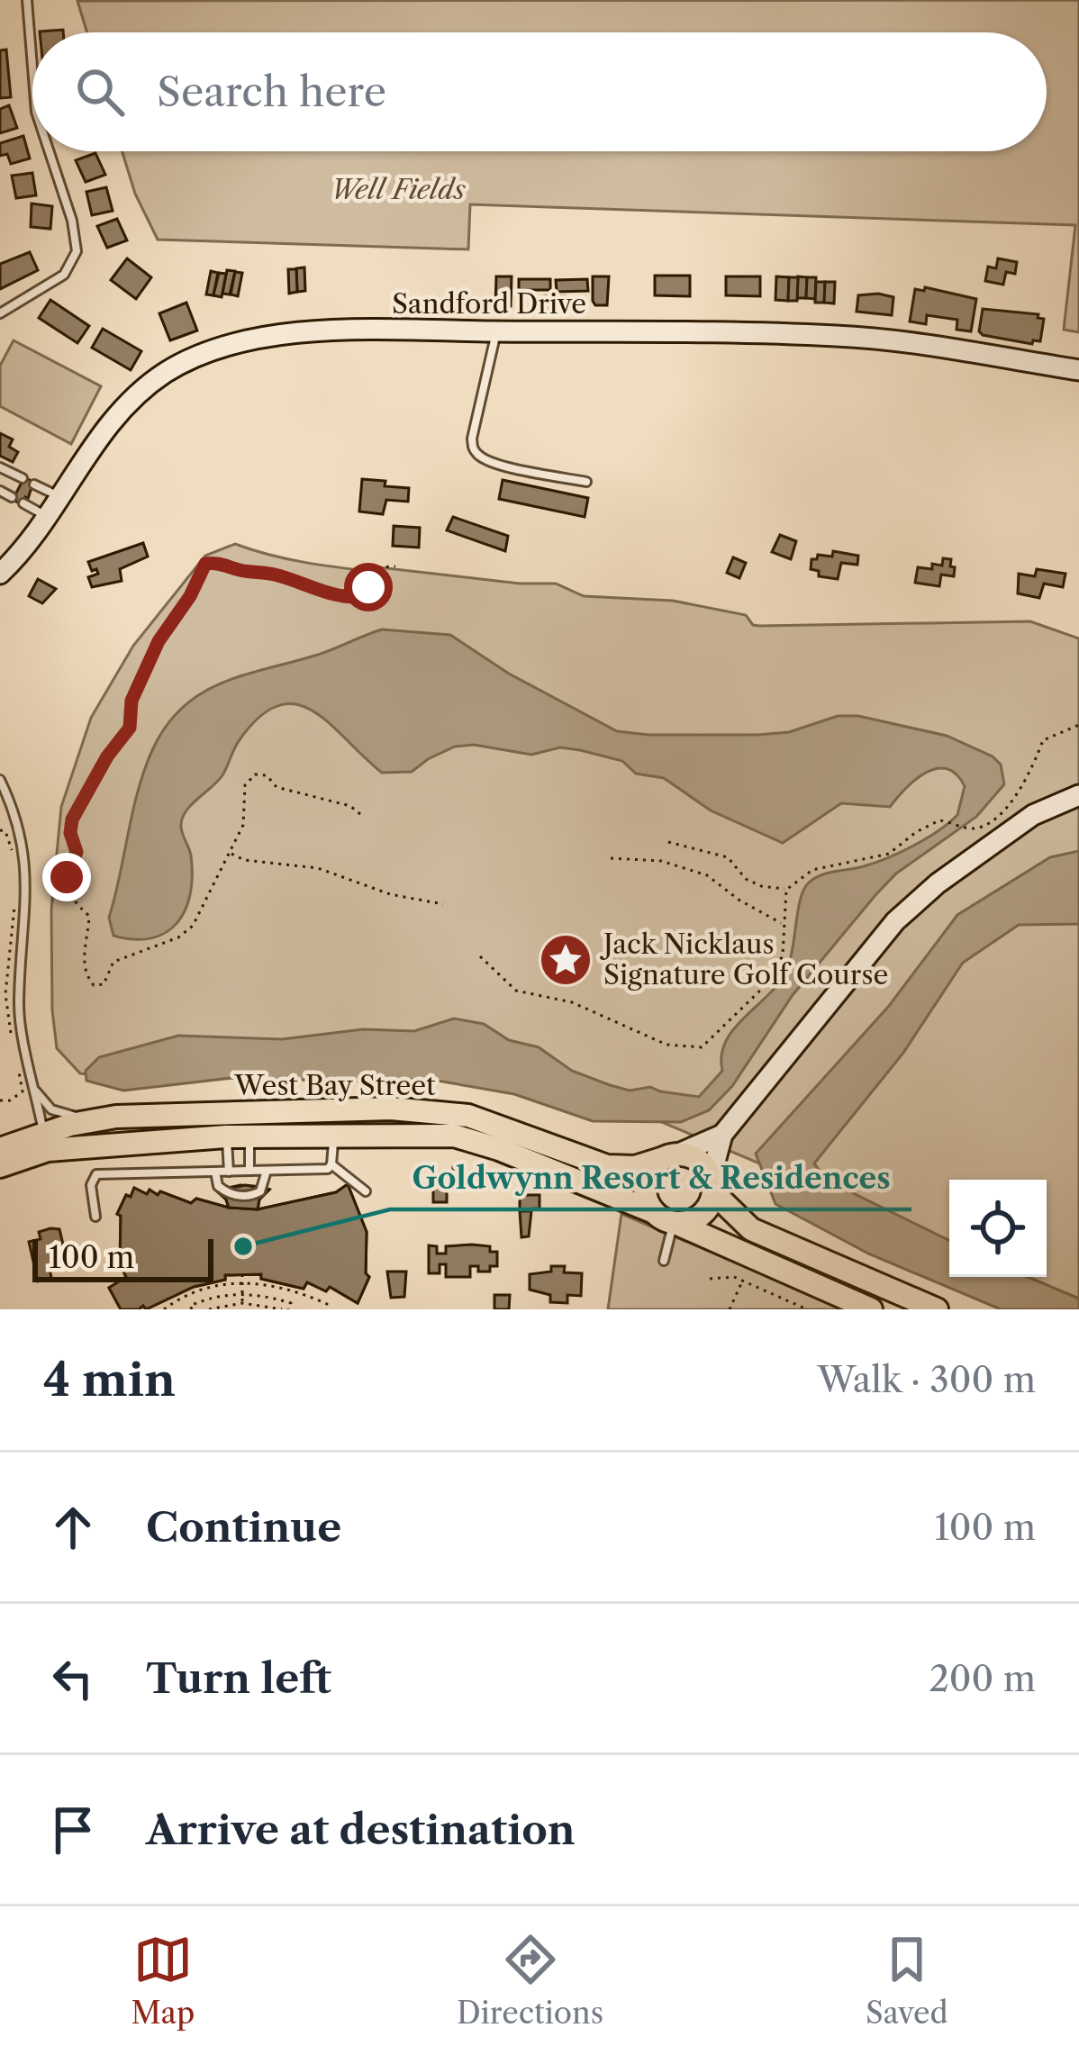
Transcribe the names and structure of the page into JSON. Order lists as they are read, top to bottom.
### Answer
{
  "streets": {
    "main road": ["West Bay Street"],
    "street": ["Sandford Drive"]
  },
  "parks": ["Well Fields"],
  "places": {
    "place": ["Jack Nicklaus Signature Golf Course"],
    "other": ["Goldwynn Resort & Residences"]
  },
  "scale_bar": "100 m",
  "page": {
    "search": "Search here",
    "scale": "100 m",
    "heading": ["4 min", "Walk · 300 m"],
    "list": [
      ["Continue", "100 m"],
      ["Turn left", "200 m"],
      "Arrive at destination"
    ],
    "nav": ["Map", "Directions", "Saved"]
  }
}
